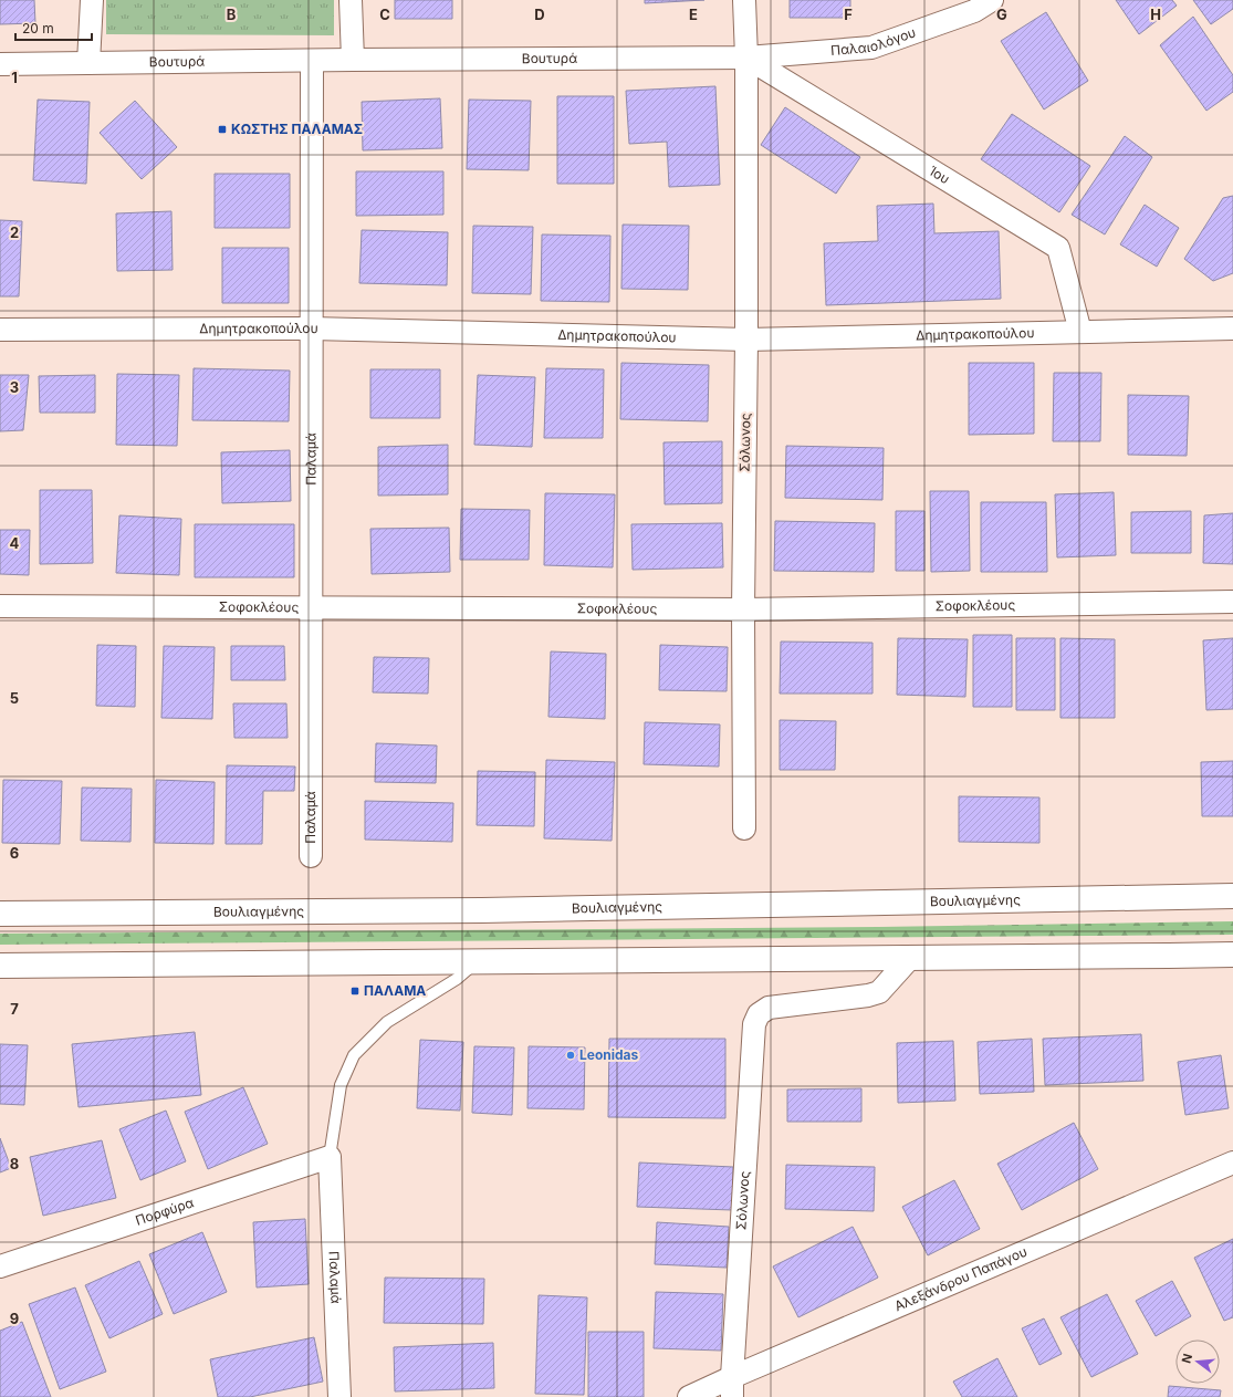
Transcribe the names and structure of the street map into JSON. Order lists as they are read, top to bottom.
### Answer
{
  "streets": {
    "main road": ["Βουλιαγμένης"],
    "street": [
      "Παλαιολόγου",
      "Βουτυρά",
      "Ίου",
      "Δημητρακοπούλου",
      "Σόλωνος",
      "Παλαμά",
      "Σοφοκλέους",
      "Πορφύρα",
      "Αλεξάνδρου Παπάγου"
    ]
  },
  "crossings": [
    ["Παλαιολόγου", "Βουτυρά"],
    ["Παλαιολόγου", "Ίου"],
    ["Παλαιολόγου", "Σόλωνος"],
    ["Βουτυρά", "Ίου"],
    ["Βουτυρά", "Σόλωνος"],
    ["Βουτυρά", "Παλαμά"],
    ["Ίου", "Δημητρακοπούλου"],
    ["Ίου", "Σόλωνος"],
    ["Δημητρακοπούλου", "Σόλωνος"],
    ["Δημητρακοπούλου", "Παλαμά"],
    ["Σόλωνος", "Σοφοκλέους"],
    ["Σόλωνος", "Αλεξάνδρου Παπάγου"],
    ["Παλαμά", "Σοφοκλέους"],
    ["Παλαμά", "Πορφύρα"]
  ],
  "places": {
    "transit": ["ΚΩΣΤΗΣ ΠΑΛΑΜΑΣ", "ΠΑΛΑΜΑ"],
    "other": ["Leonidas"]
  },
  "scale_bar": "20 m",
  "north": "left",
  "grid": {
    "columns": [
      "B",
      "C",
      "D",
      "E",
      "F",
      "G",
      "H"
    ],
    "rows": [
      "1",
      "2",
      "3",
      "4",
      "5",
      "6",
      "7",
      "8",
      "9"
    ]
  }
}
